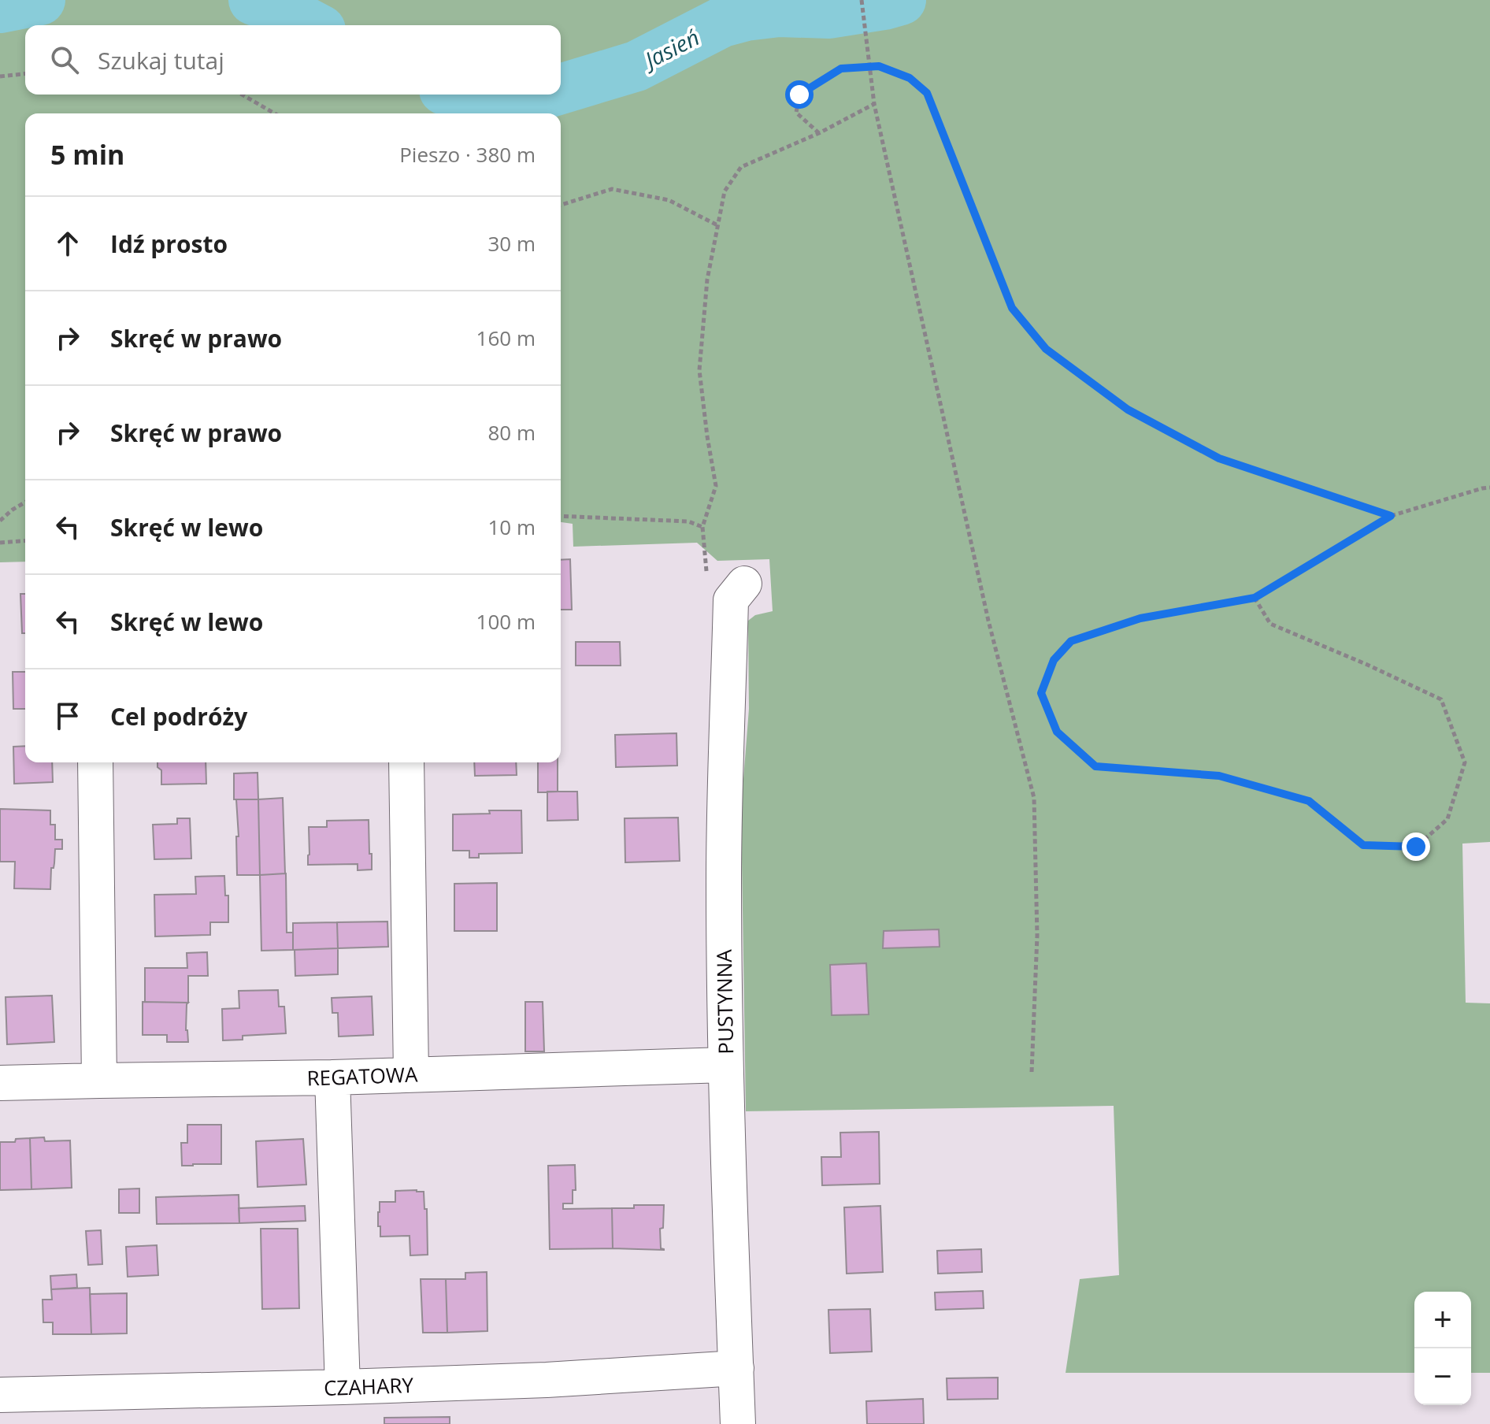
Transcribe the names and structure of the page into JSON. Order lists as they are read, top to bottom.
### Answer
{
  "streets": {
    "street": ["PUSTYNNA", "REGATOWA", "CZAHARY"]
  },
  "crossings": [
    ["PUSTYNNA", "REGATOWA"],
    ["PUSTYNNA", "CZAHARY"]
  ],
  "water": ["Jasień"],
  "page": {
    "search": "Szukaj tutaj",
    "heading": ["5 min", "Pieszo · 380 m"],
    "list": [
      ["Idź prosto", "30 m"],
      ["Skręć w prawo", "160 m"],
      ["Skręć w prawo", "80 m"],
      ["Skręć w lewo", "10 m"],
      ["Skręć w lewo", "100 m"],
      "Cel podróży"
    ],
    "map_buttons": ["+", "−"]
  }
}
